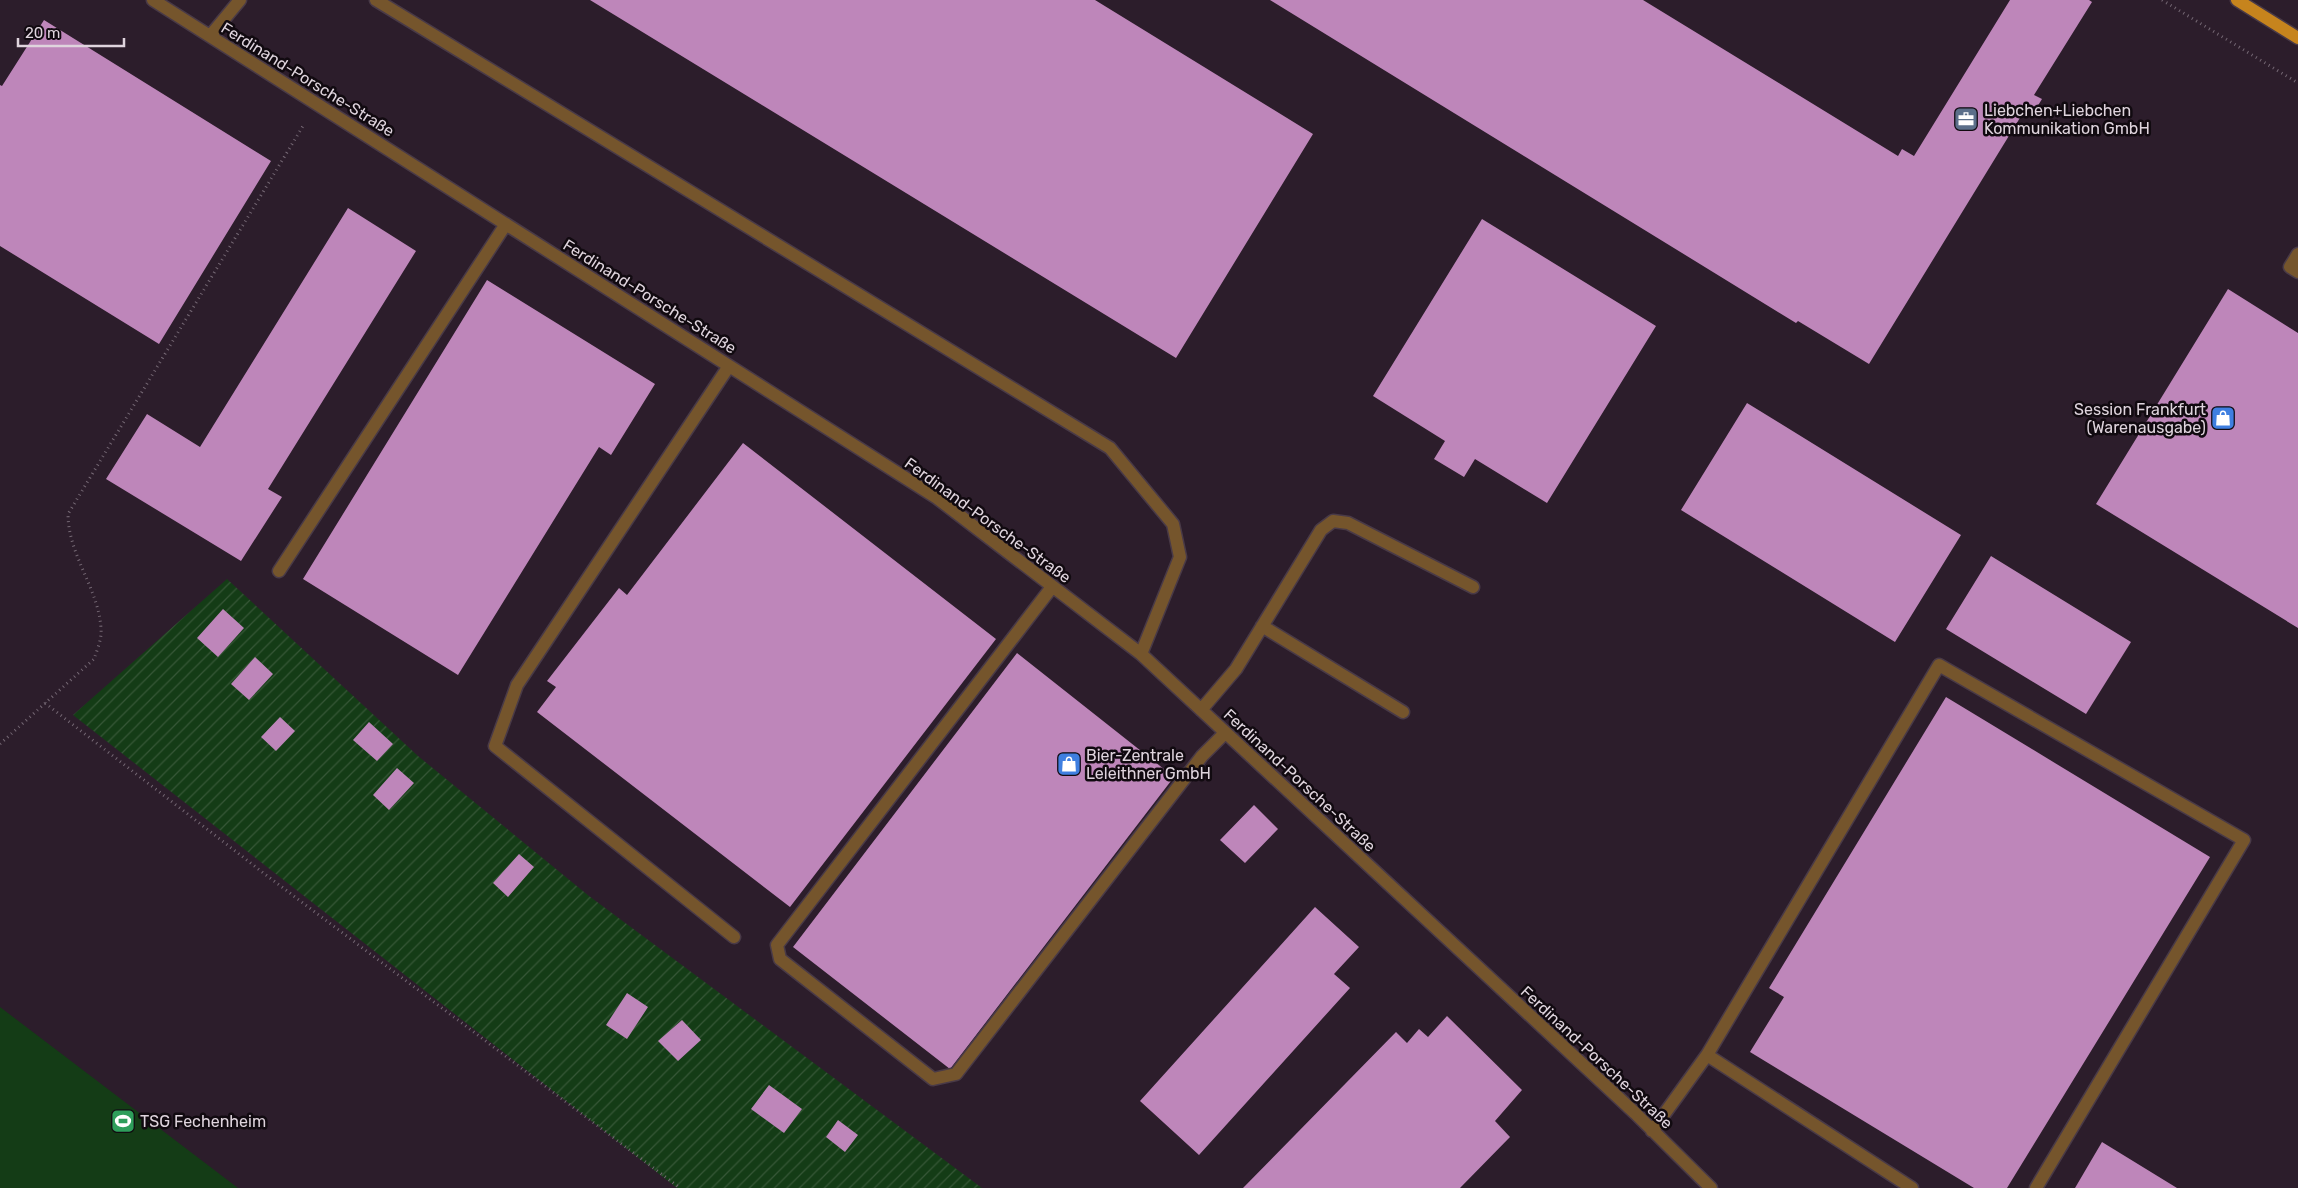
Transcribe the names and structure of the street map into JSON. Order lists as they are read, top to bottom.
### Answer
{
  "streets": {
    "street": ["Ferdinand-Porsche-Straße"]
  },
  "places": {
    "office": ["Liebchen+Liebchen Kommunikation GmbH"],
    "shop": ["Session Frankfurt (Warenausgabe)", "Bier-Zentrale Leleithner GmbH"],
    "sports": ["TSG Fechenheim"]
  },
  "scale_bar": "20 m"
}
